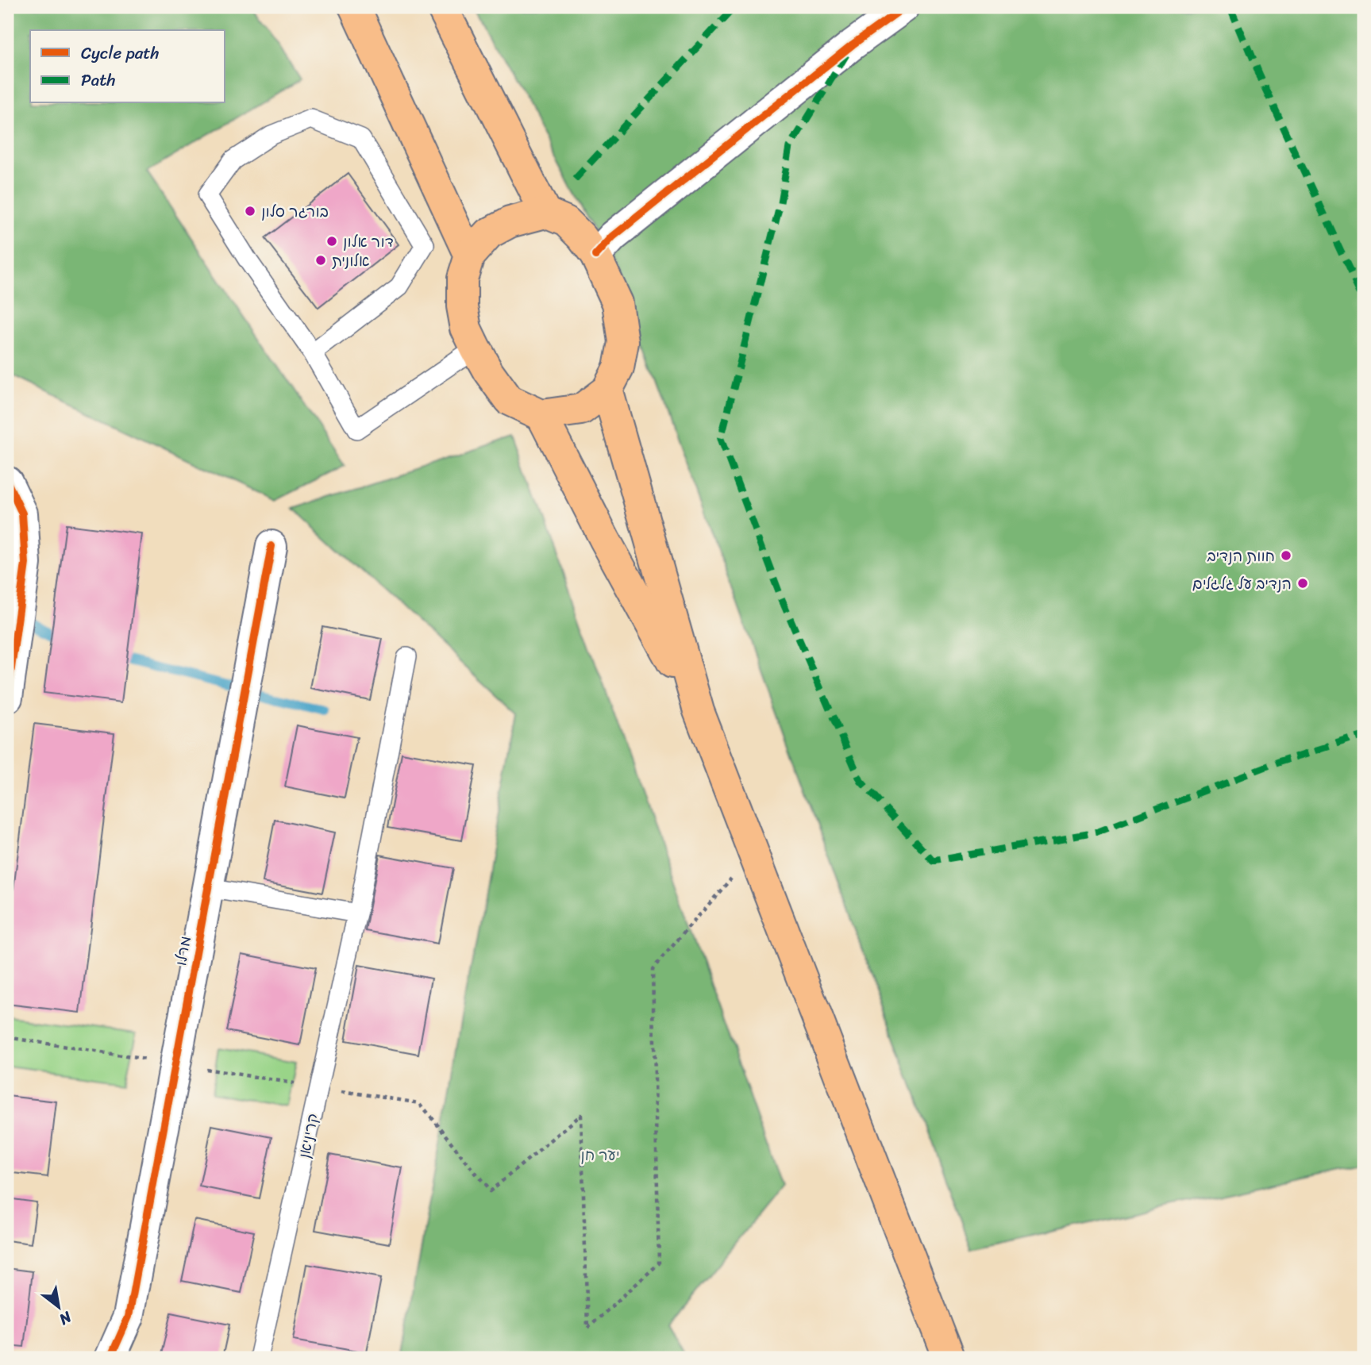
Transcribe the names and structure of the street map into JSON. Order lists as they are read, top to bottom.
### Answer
{
  "streets": {
    "street": ["מרלו"],
    "lane": ["קריניאן"]
  },
  "parks": ["יער חן"],
  "places": [
    "בורגר סלון",
    "דור אלון",
    "אלונית",
    "חוות הנדיב",
    "הנדיב על גלגלים"
  ],
  "legend": ["Cycle path", "Path"],
  "north": "bottom right"
}
